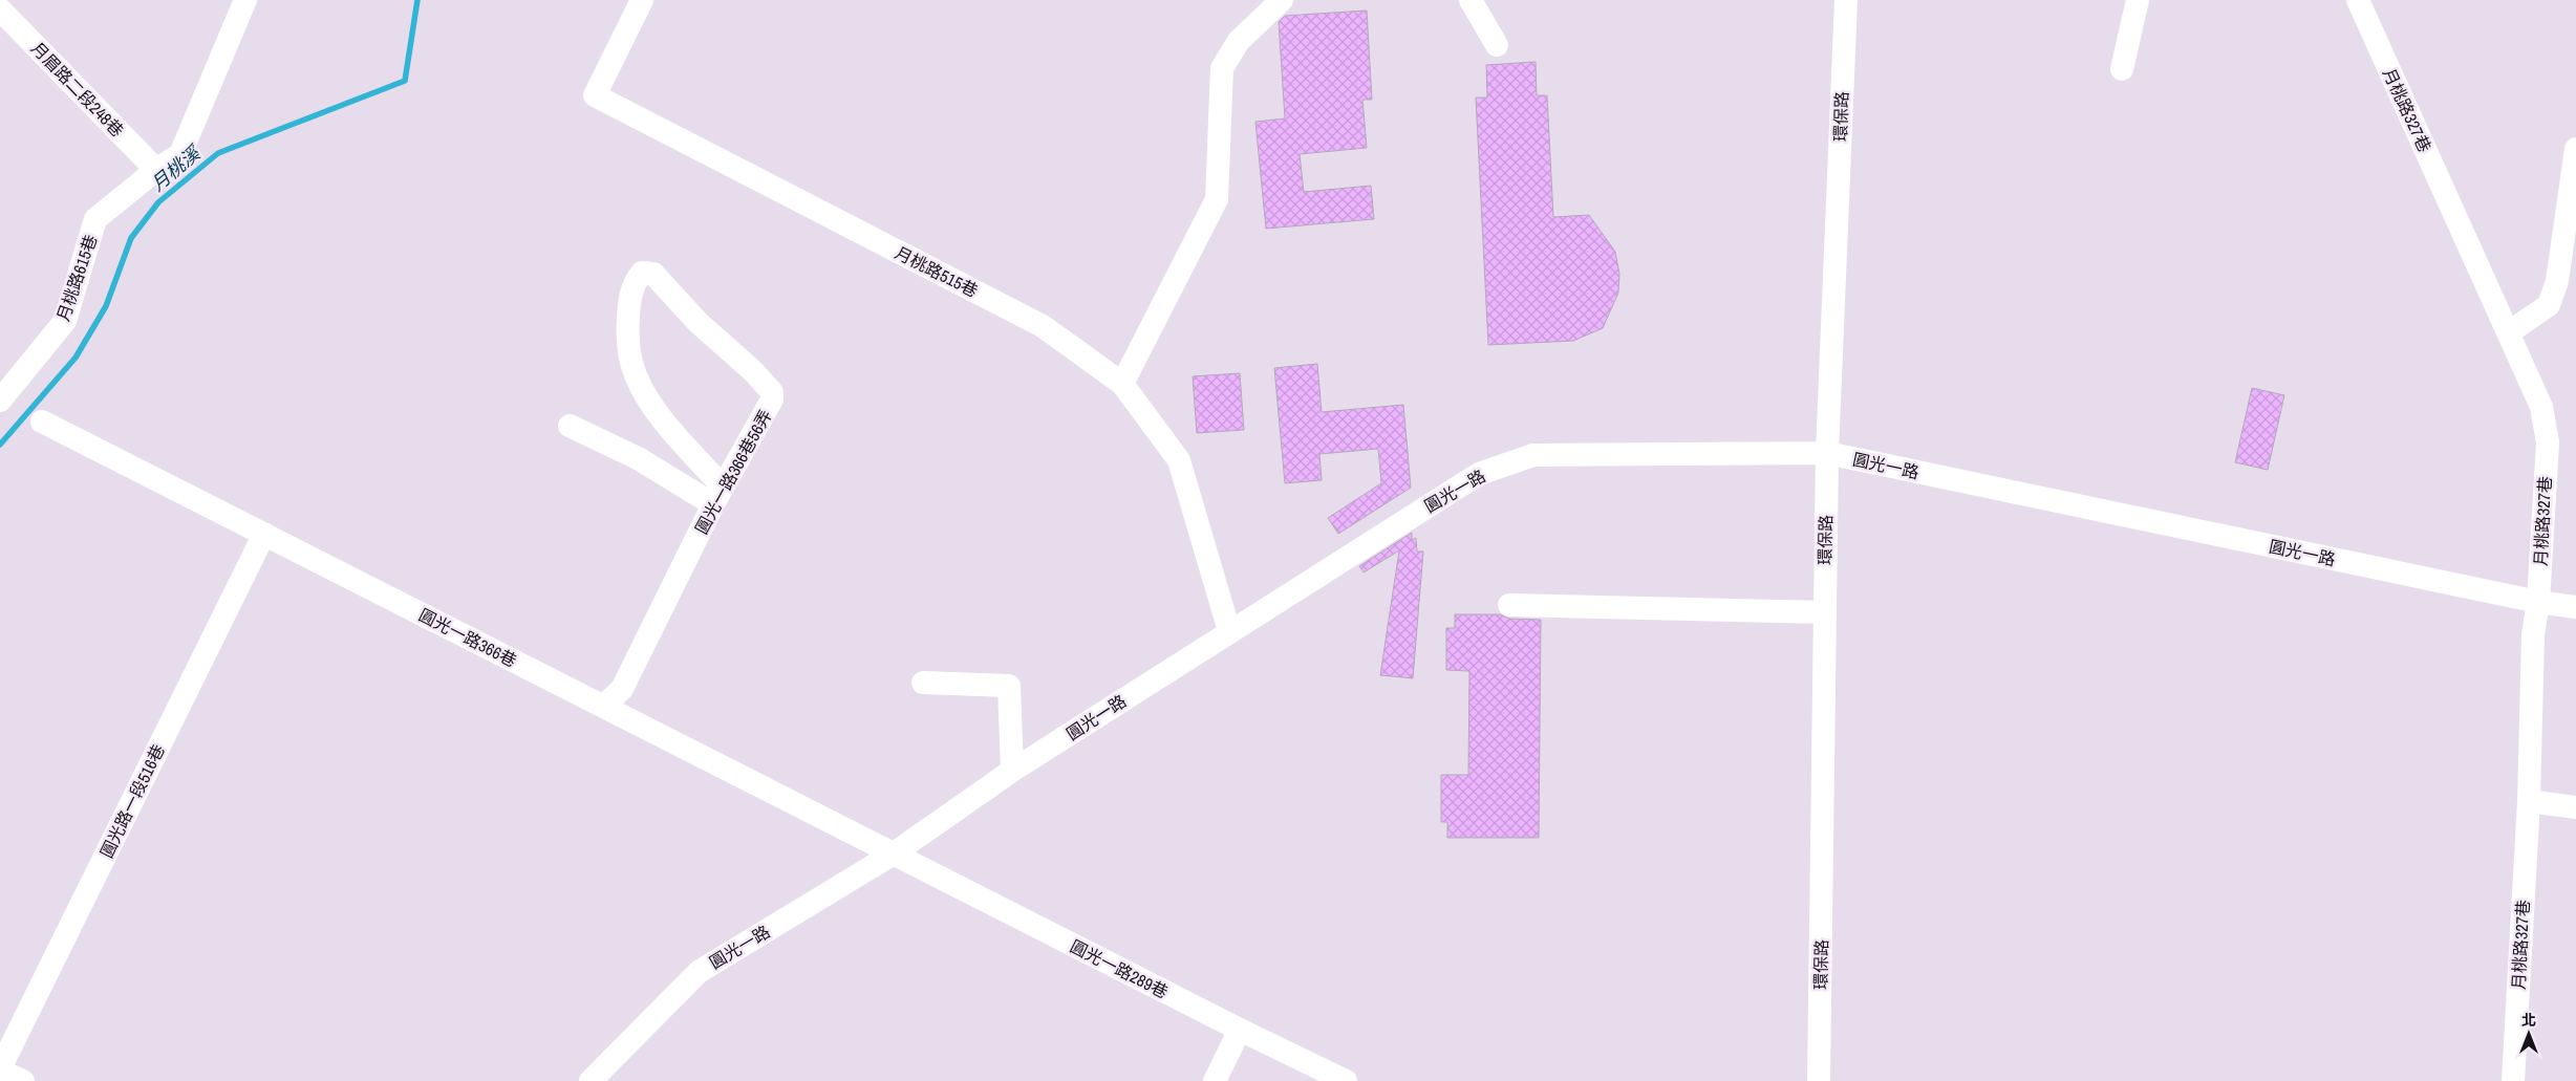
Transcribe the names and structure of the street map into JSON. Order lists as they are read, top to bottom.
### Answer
{
  "streets": {
    "street": [
      "月眉路二段248巷",
      "月桃路327巷",
      "環保路",
      "月桃路515巷",
      "月桃路615巷",
      "圓光一路",
      "圓光一路366巷56弄",
      "圓光一路366巷",
      "圓光路一段516巷",
      "圓光一路289巷"
    ]
  },
  "crossings": [
    ["月眉路二段248巷", "月桃路615巷"],
    ["月桃路327巷", "圓光一路"],
    ["環保路", "圓光一路"],
    ["月桃路515巷", "圓光一路"],
    ["圓光一路", "圓光一路366巷"],
    ["圓光一路", "圓光一路289巷"],
    ["圓光一路366巷56弄", "圓光一路366巷"],
    ["圓光一路366巷", "圓光路一段516巷"],
    ["圓光一路366巷", "圓光一路289巷"]
  ],
  "water": ["月桃溪"],
  "north": "top"
}
